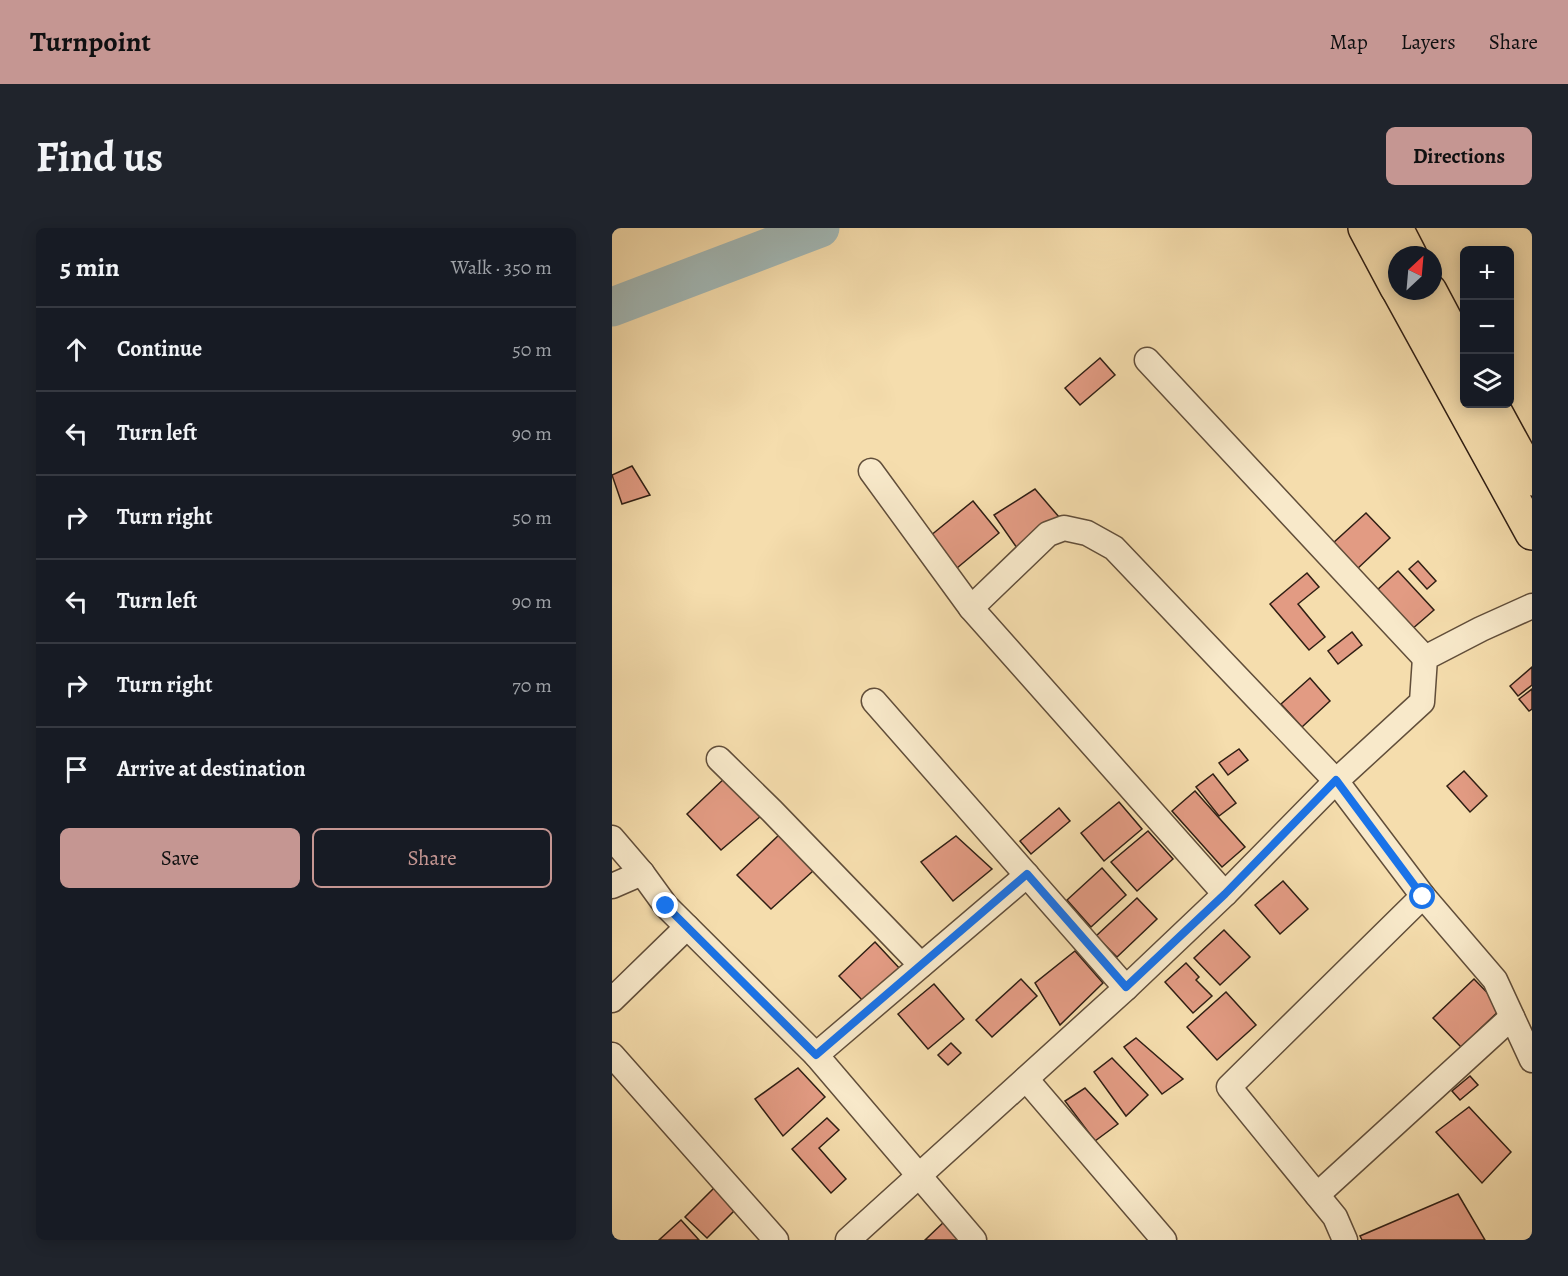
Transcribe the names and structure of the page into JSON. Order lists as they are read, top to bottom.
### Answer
{
  "north": "top right",
  "page": {
    "header": "Turnpoint",
    "nav": ["Map", "Layers", "Share"],
    "buttons": [
      "Directions",
      ["Save", "Share"]
    ],
    "title": "Find us",
    "heading": ["5 min", "Walk · 350 m"],
    "map_buttons": ["+", "−"],
    "list": [
      ["Continue", "50 m"],
      ["Turn left", "90 m"],
      ["Turn right", "50 m"],
      ["Turn left", "90 m"],
      ["Turn right", "70 m"],
      "Arrive at destination"
    ]
  }
}
